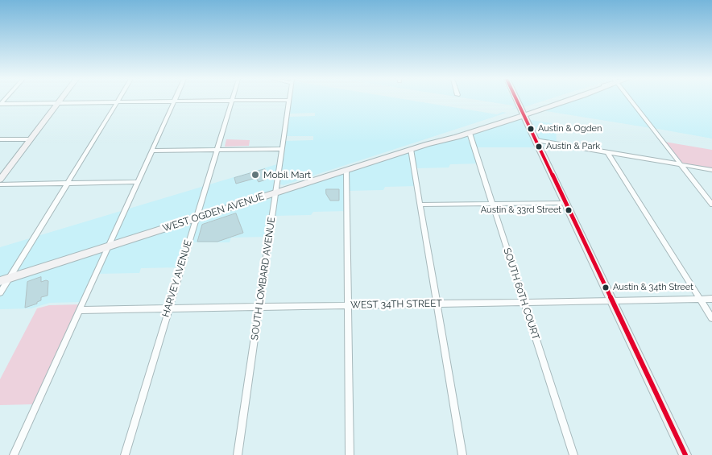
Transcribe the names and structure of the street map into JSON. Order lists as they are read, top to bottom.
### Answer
{
  "streets": {
    "main road": ["WEST OGDEN AVENUE"],
    "street": [
      "HARVEY AVENUE",
      "SOUTH LOMBARD AVENUE",
      "SOUTH 60TH COURT",
      "WEST 34TH STREET"
    ]
  },
  "crossings": [
    ["WEST OGDEN AVENUE", "HARVEY AVENUE"],
    ["WEST OGDEN AVENUE", "SOUTH LOMBARD AVENUE"],
    ["WEST OGDEN AVENUE", "SOUTH 60TH COURT"],
    ["HARVEY AVENUE", "WEST 34TH STREET"],
    ["SOUTH LOMBARD AVENUE", "WEST 34TH STREET"],
    ["SOUTH 60TH COURT", "WEST 34TH STREET"]
  ],
  "places": [
    "Austin & Ogden",
    "Austin & Park",
    "Mobil Mart",
    "Austin & 33rd Street",
    "Austin & 34th Street"
  ]
}
